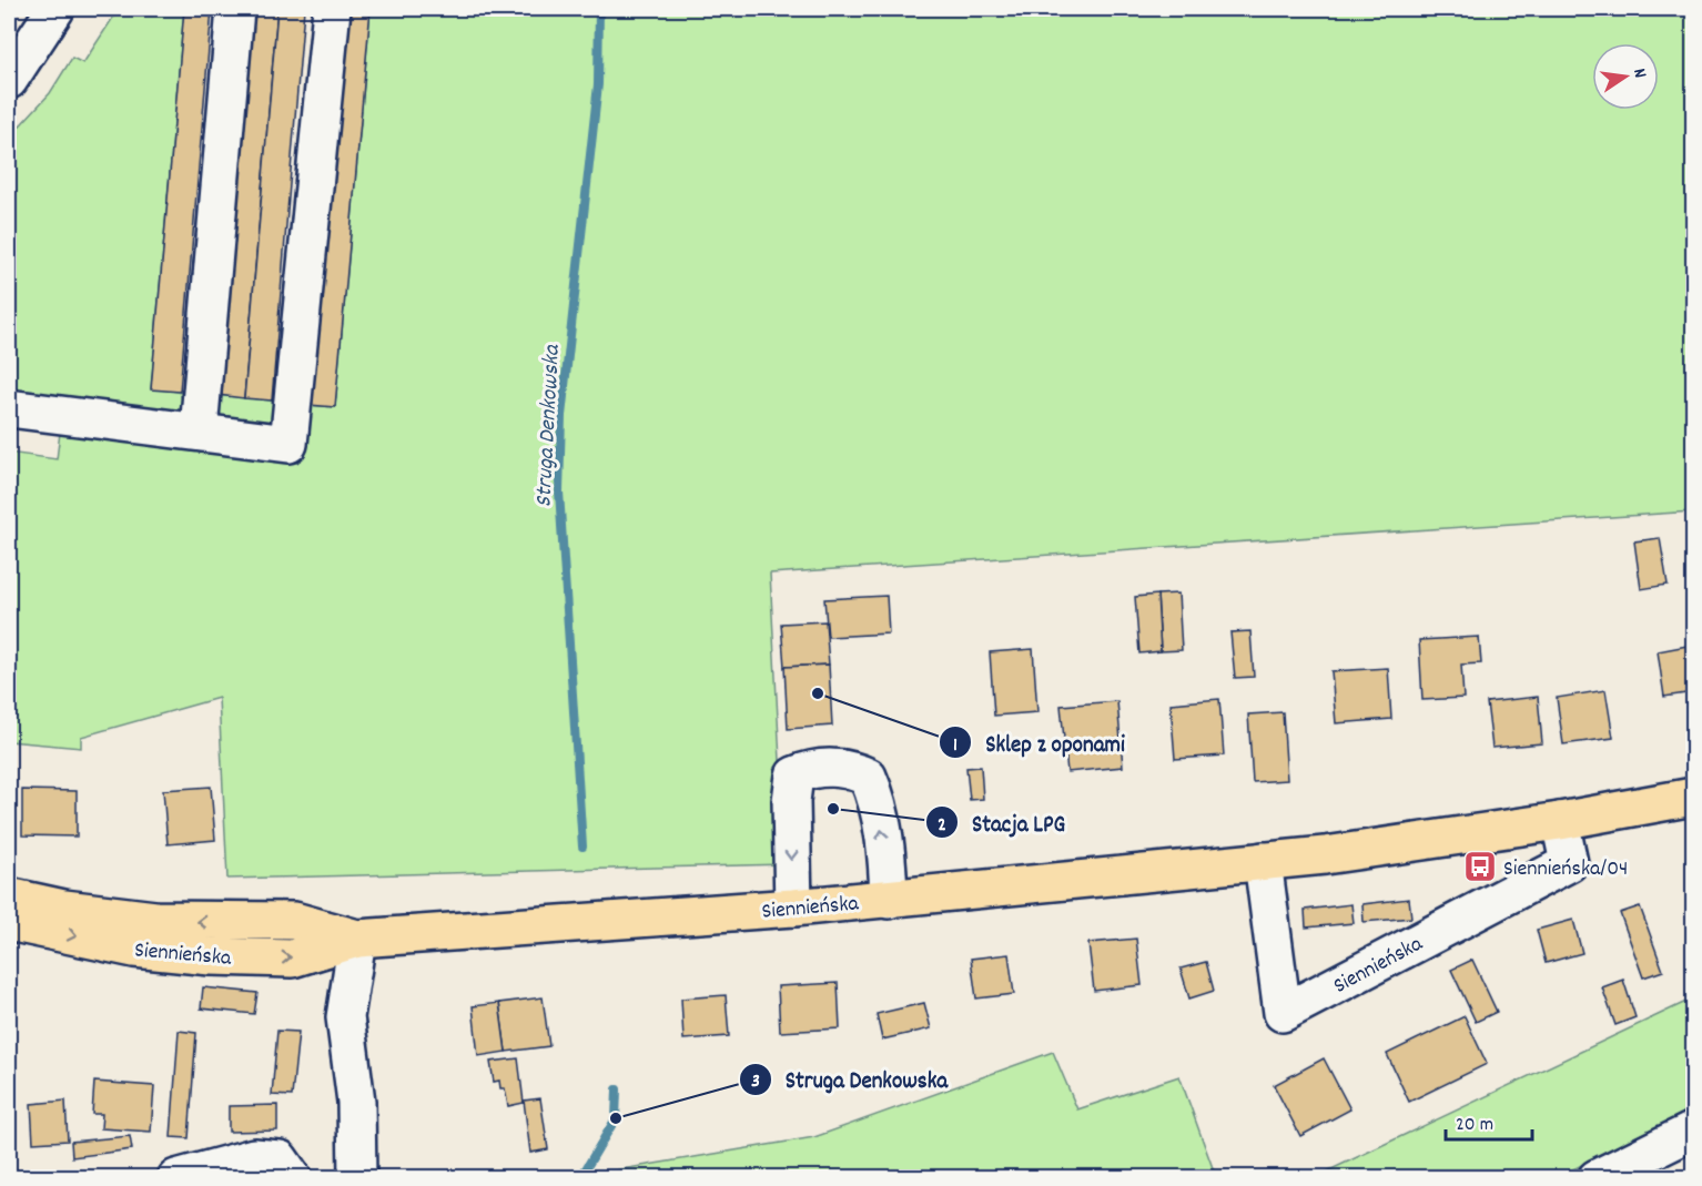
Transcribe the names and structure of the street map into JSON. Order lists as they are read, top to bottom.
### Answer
{
  "streets": {
    "main road": ["Siennieńska"]
  },
  "water": ["Struga Denkowska"],
  "places": {
    "other": ["Sklep z oponami", "Stacja LPG", "Struga Denkowska"],
    "bus stop": ["Siennieńska/04"]
  },
  "scale_bar": "20 m",
  "north": "right"
}
